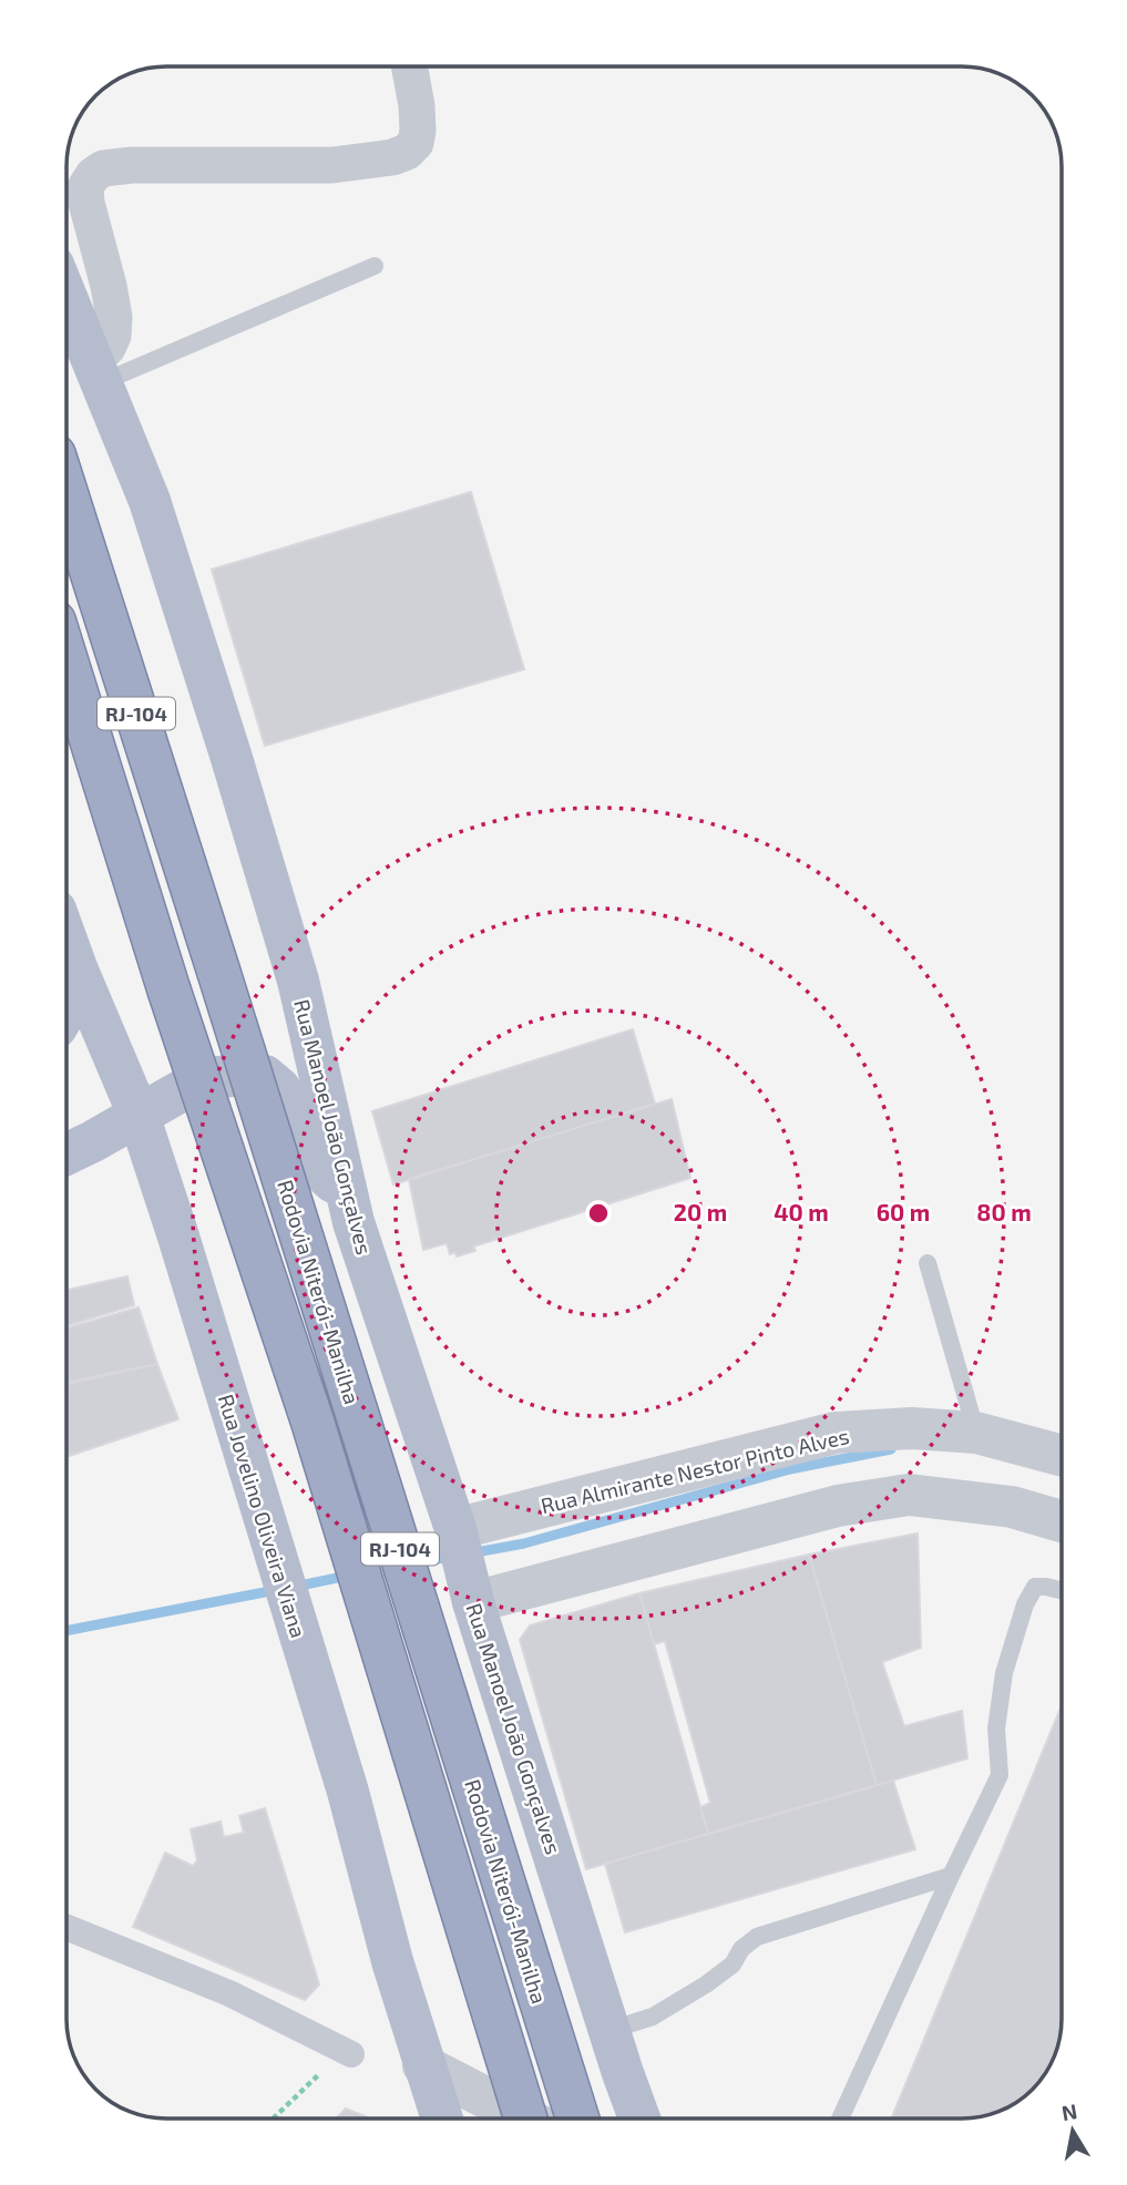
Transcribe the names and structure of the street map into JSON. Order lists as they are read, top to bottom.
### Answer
{
  "streets": {
    "highway": ["RJ-104", "Rodovia Niterói-Manilha"],
    "main road": ["Rua Manoel João Gonçalves", "Rua Jovelino Oliveira Viana"],
    "street": ["Rua Almirante Nestor Pinto Alves"]
  },
  "crossings": [
    ["Rua Manoel João Gonçalves", "Rua Almirante Nestor Pinto Alves"]
  ],
  "north": "top",
  "rings": [
    "20 m",
    "40 m",
    "60 m",
    "80 m"
  ]
}
